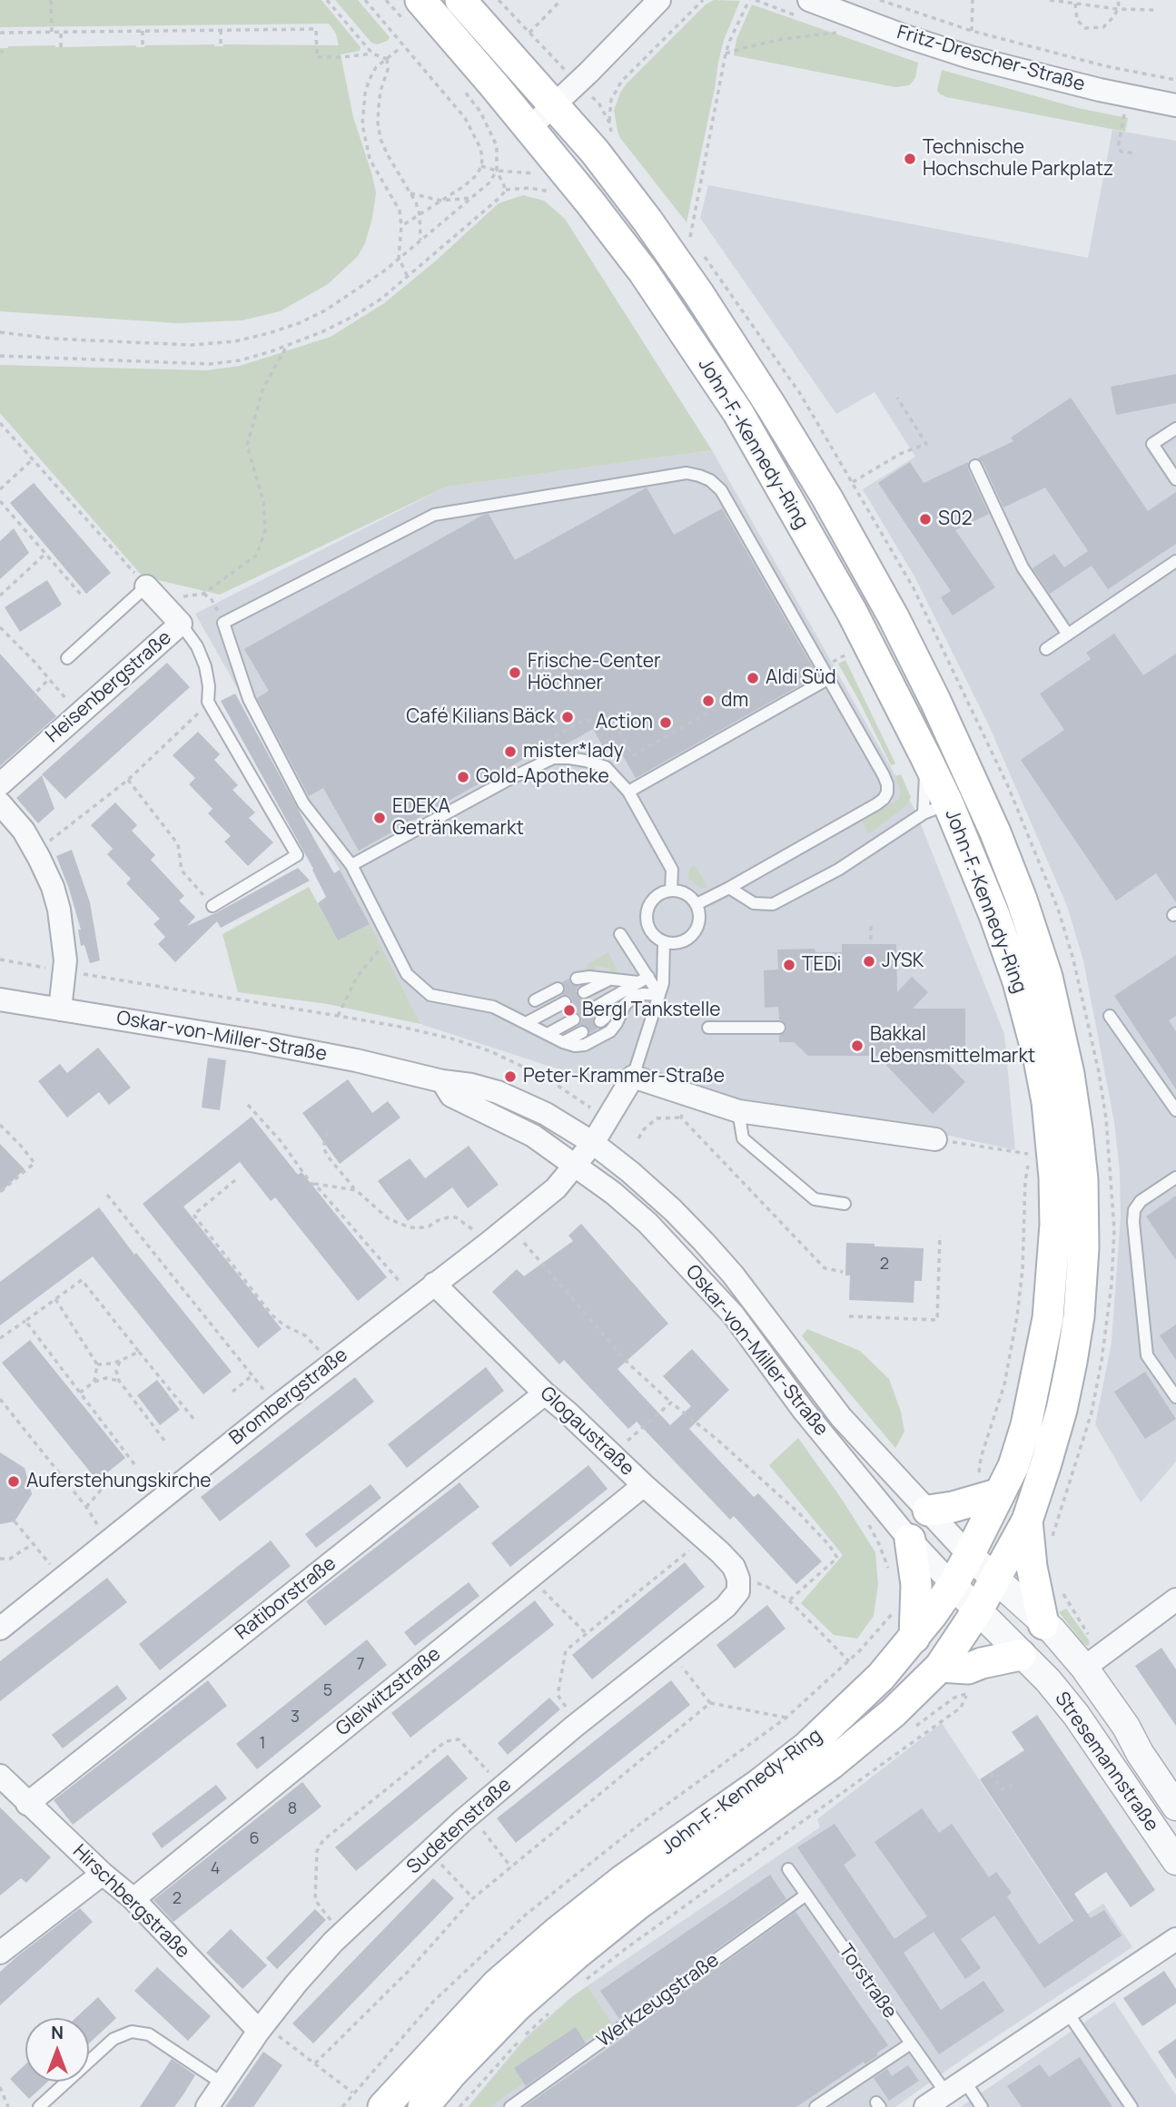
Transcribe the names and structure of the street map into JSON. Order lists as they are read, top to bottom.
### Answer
{
  "streets": {
    "main road": ["John-F.-Kennedy-Ring"],
    "street": [
      "Fritz-Drescher-Straße",
      "Heisenbergstraße",
      "Oskar-von-Miller-Straße",
      "Brombergstraße",
      "Glogaustraße",
      "Ratiborstraße",
      "Gleiwitzstraße",
      "Stresemannstraße",
      "Sudetenstraße",
      "Hirschbergstraße"
    ],
    "lane": ["Torstraße", "Werkzeugstraße"]
  },
  "crossings": [
    ["John-F.-Kennedy-Ring", "Oskar-von-Miller-Straße"],
    ["John-F.-Kennedy-Ring", "Stresemannstraße"],
    ["Oskar-von-Miller-Straße", "Brombergstraße"],
    ["Oskar-von-Miller-Straße", "Stresemannstraße"],
    ["Brombergstraße", "Glogaustraße"],
    ["Glogaustraße", "Ratiborstraße"],
    ["Glogaustraße", "Gleiwitzstraße"],
    ["Glogaustraße", "Sudetenstraße"],
    ["Ratiborstraße", "Hirschbergstraße"],
    ["Gleiwitzstraße", "Hirschbergstraße"],
    ["Sudetenstraße", "Hirschbergstraße"],
    ["Torstraße", "Werkzeugstraße"]
  ],
  "places": [
    "Technische Hochschule Parkplatz",
    "S02",
    "Frische-Center Höchner",
    "Aldi Süd",
    "dm",
    "Café Kilians Bäck",
    "Action",
    "mister*lady",
    "Gold-Apotheke",
    "EDEKA Getränkemarkt",
    "JYSK",
    "TEDi",
    "Bergl Tankstelle",
    "Bakkal Lebensmittelmarkt",
    "Peter-Krammer-Straße",
    "Auferstehungskirche"
  ],
  "house_numbers": [
    "2",
    "7",
    "5",
    "3",
    "1",
    "8",
    "6",
    "4",
    "2"
  ],
  "north": "top"
}
